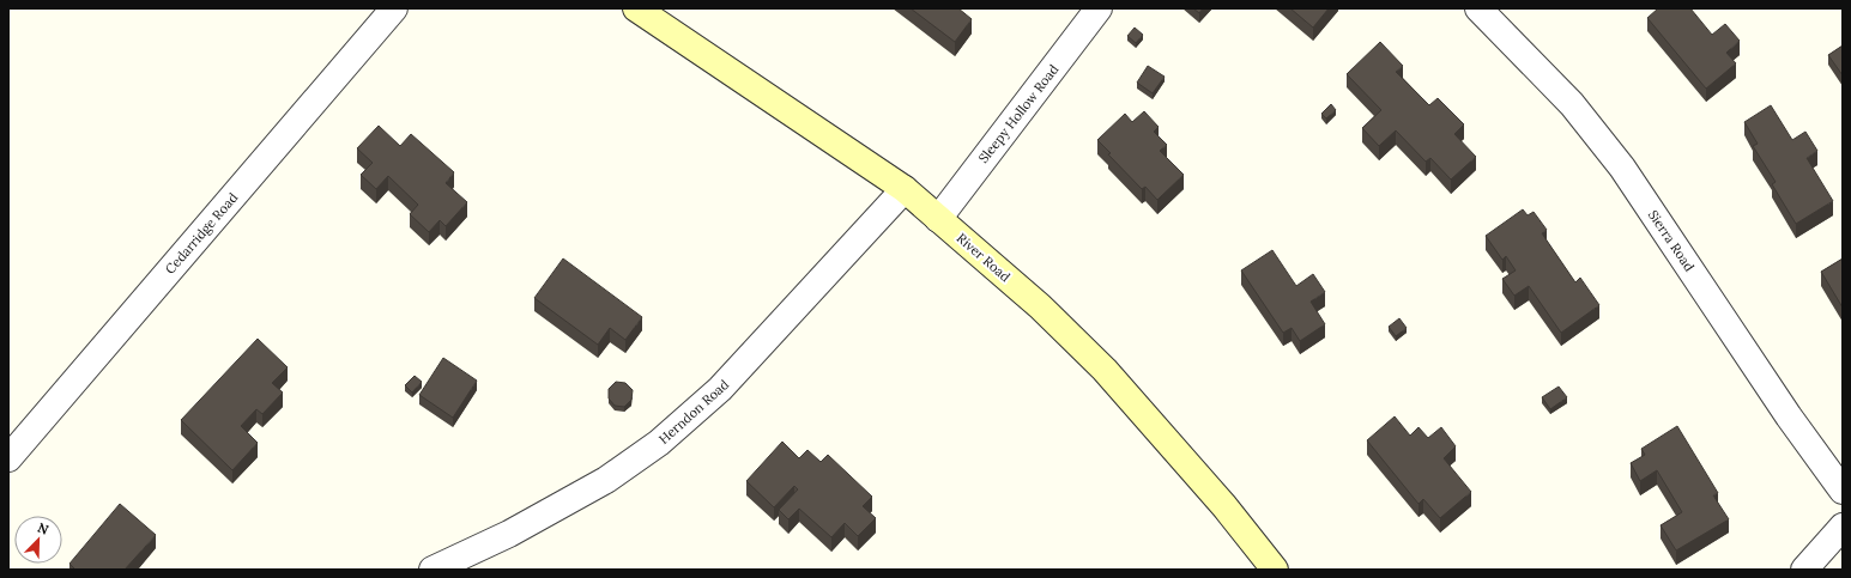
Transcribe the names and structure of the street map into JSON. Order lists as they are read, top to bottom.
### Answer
{
  "streets": {
    "main road": ["River Road"],
    "street": [
      "Sleepy Hollow Road",
      "Cedarridge Road",
      "Sierra Road",
      "Herndon Road"
    ]
  },
  "crossings": [
    ["Sleepy Hollow Road", "River Road"],
    ["River Road", "Herndon Road"]
  ],
  "north": "top right"
}
